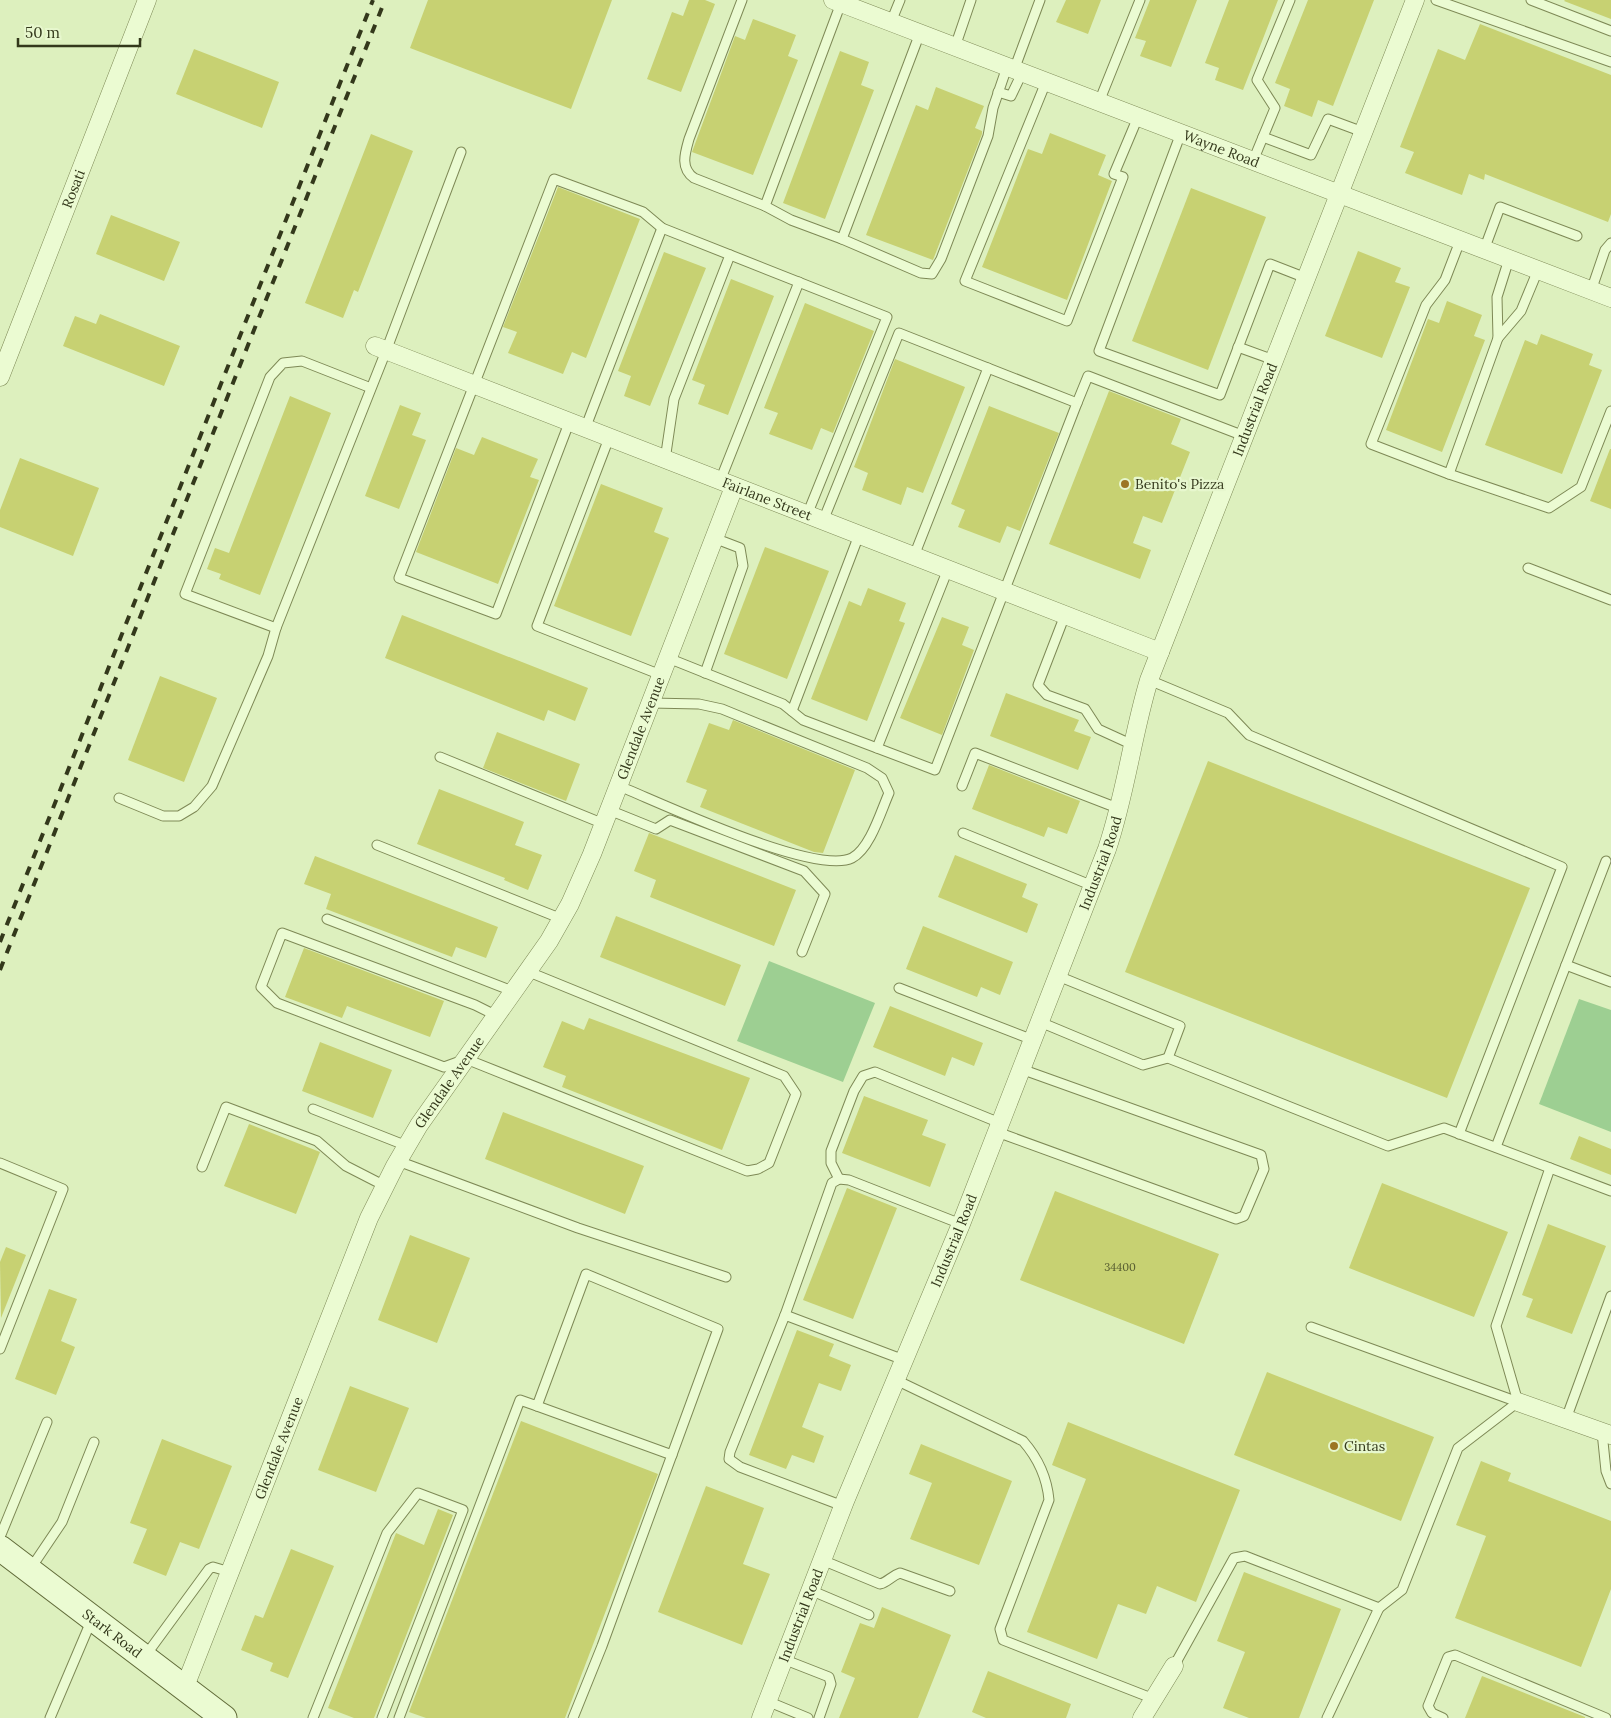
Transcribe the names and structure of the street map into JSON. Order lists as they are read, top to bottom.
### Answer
{
  "streets": {
    "street": [
      "Wayne Road",
      "Rosati",
      "Industrial Road",
      "Fairlane Street",
      "Glendale Avenue",
      "Stark Road"
    ]
  },
  "crossings": [
    ["Wayne Road", "Industrial Road"],
    ["Industrial Road", "Fairlane Street"],
    ["Fairlane Street", "Glendale Avenue"],
    ["Glendale Avenue", "Stark Road"]
  ],
  "places": ["Benito's Pizza", "Cintas"],
  "house_numbers": ["34400"],
  "scale_bar": "50 m"
}
